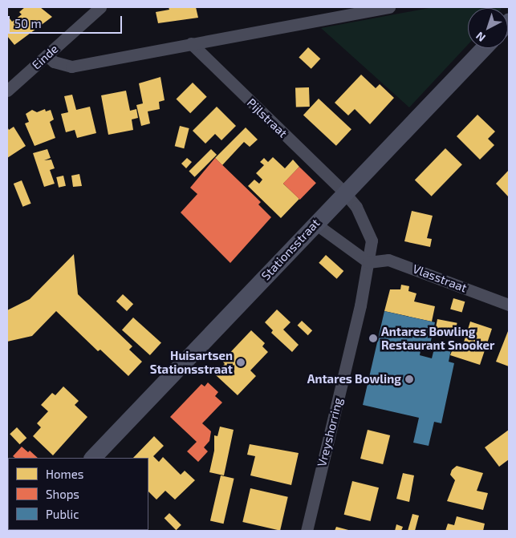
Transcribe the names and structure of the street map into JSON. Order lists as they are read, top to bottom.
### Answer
{
  "streets": {
    "main road": ["Stationsstraat"],
    "street": [
      "Einde",
      "Pijlstraat",
      "Vlasstraat",
      "Vreyshorring"
    ]
  },
  "crossings": [
    ["Pijlstraat", "Stationsstraat"],
    ["Pijlstraat", "Vreyshorring"],
    ["Stationsstraat", "Vreyshorring"],
    ["Vlasstraat", "Vreyshorring"]
  ],
  "places": ["Antares Bowling Restaurant Snooker", "Huisartsen Stationsstraat", "Antares Bowling"],
  "legend": ["Homes", "Shops", "Public"],
  "scale_bar": "50 m",
  "north": "bottom left"
}
